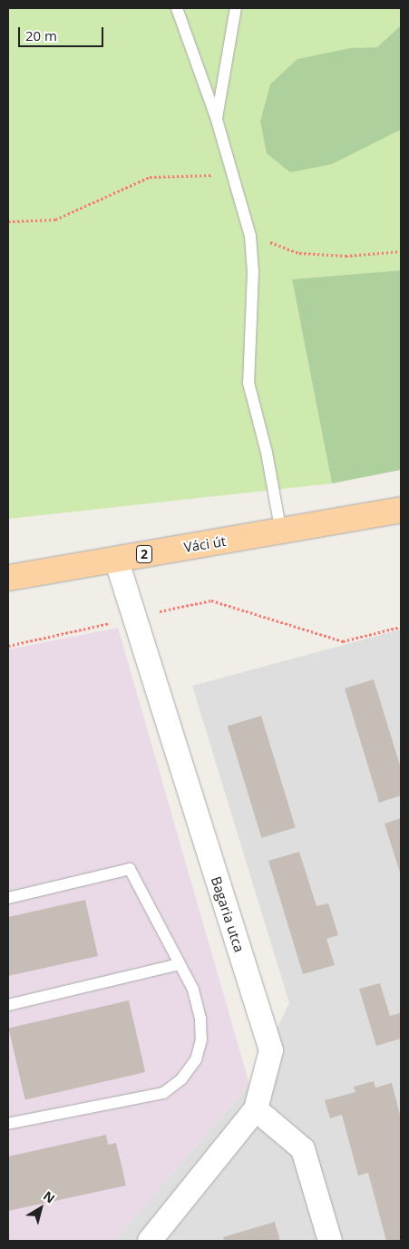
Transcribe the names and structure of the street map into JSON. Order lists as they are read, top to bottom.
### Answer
{
  "streets": {
    "main road": ["Váci út", "2"],
    "street": ["Bagaria utca"]
  },
  "crossings": [
    ["Váci út", "Bagaria utca"]
  ],
  "scale_bar": "20 m",
  "north": "top right"
}
